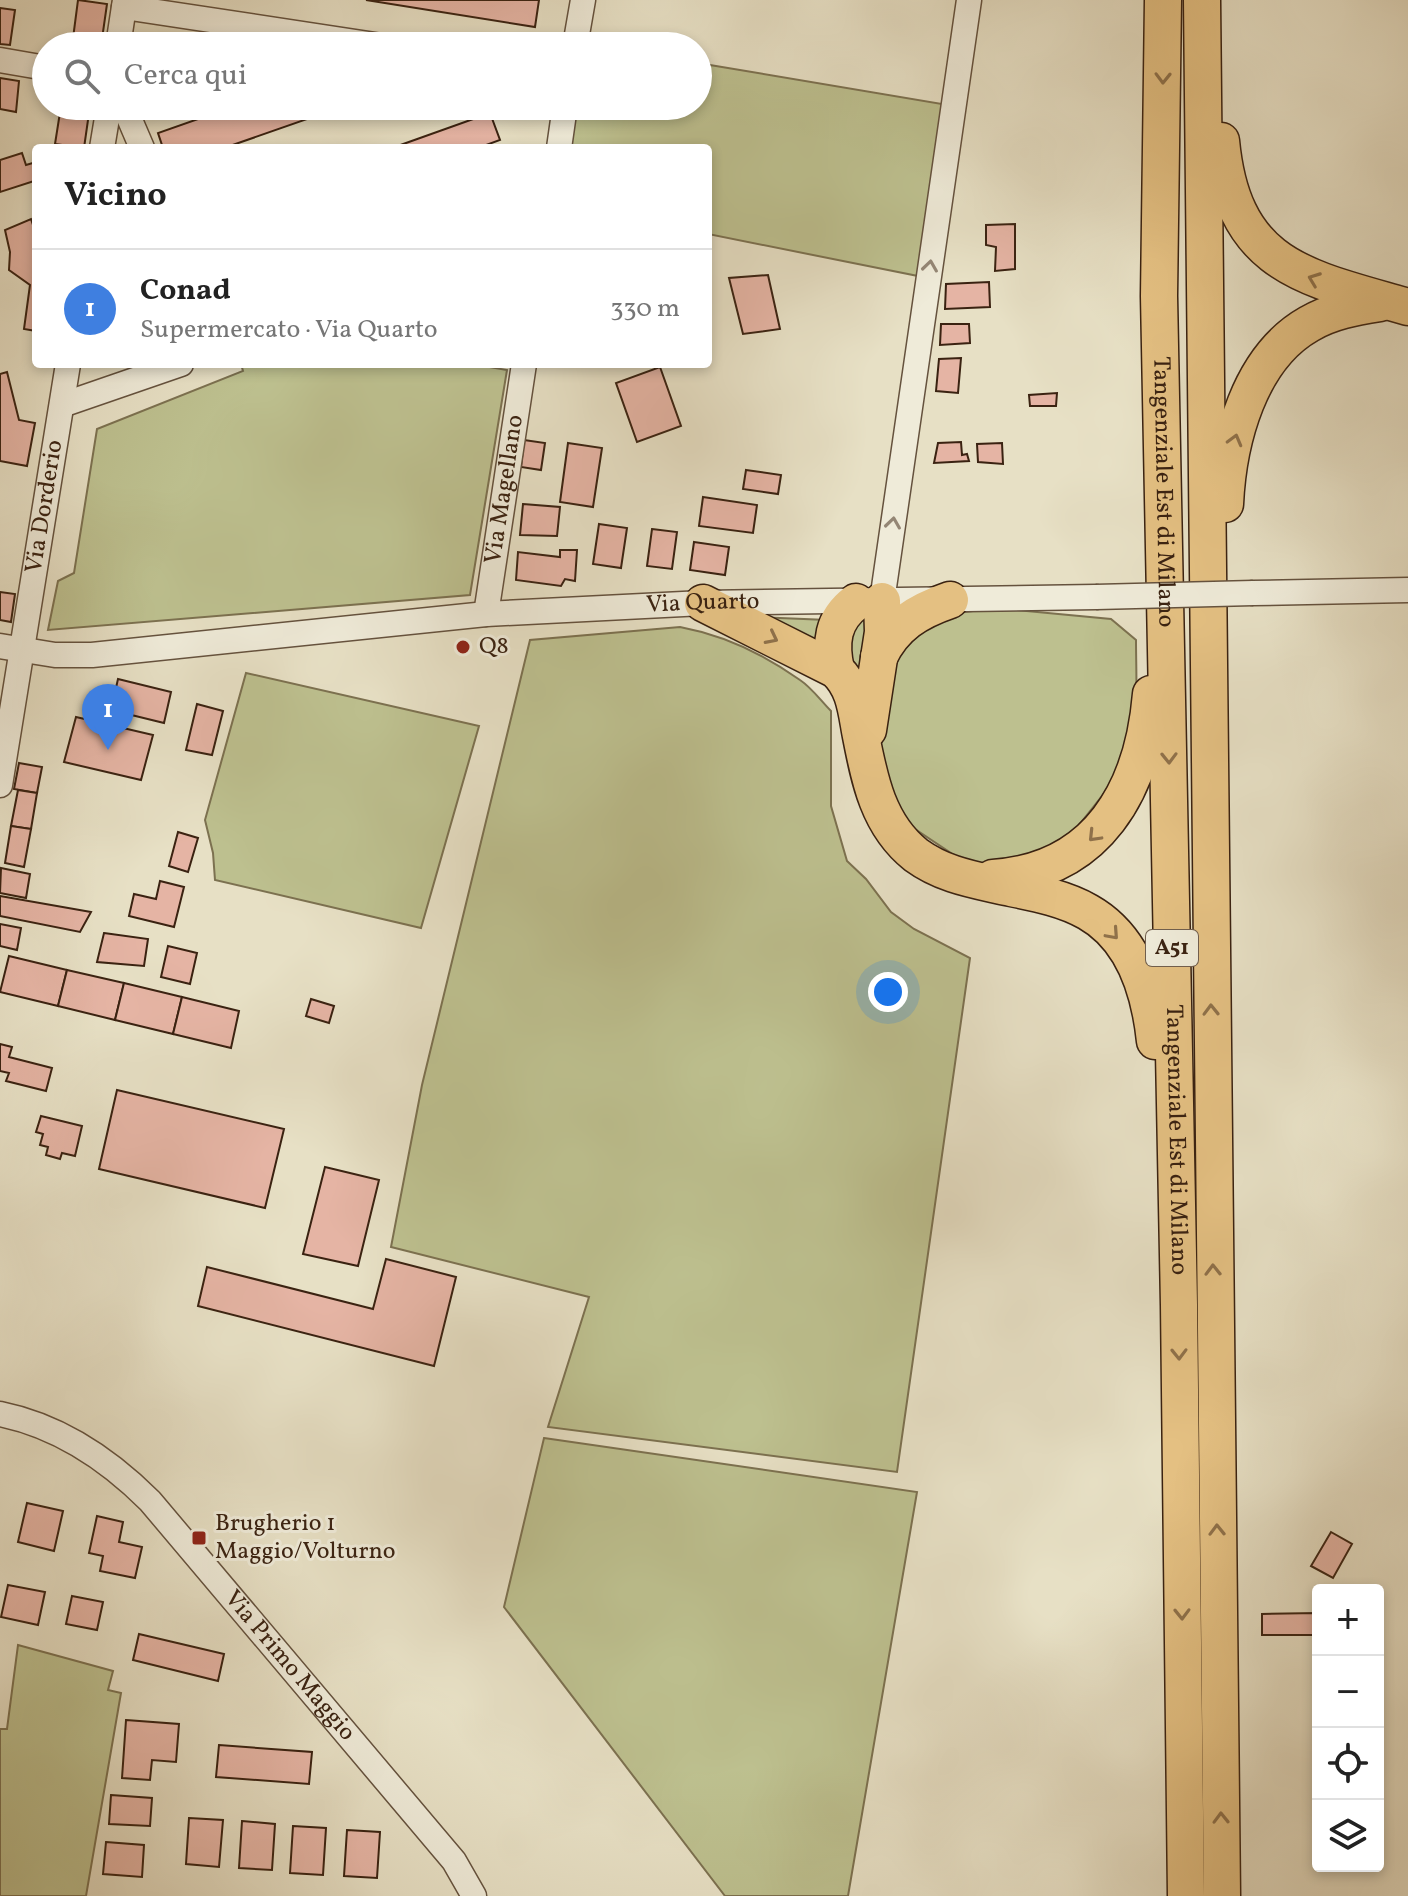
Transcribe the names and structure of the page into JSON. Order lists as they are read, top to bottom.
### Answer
{
  "streets": {
    "highway": ["Tangenziale Est di Milano", "A51"],
    "street": [
      "Via Magellano",
      "Via Dorderio",
      "Via Quarto",
      "Via Primo Maggio"
    ]
  },
  "crossings": [
    ["Via Magellano", "Via Quarto"],
    ["Via Dorderio", "Via Quarto"]
  ],
  "places": {
    "other": ["Q8"],
    "transit": ["Brugherio 1 Maggio/Volturno"]
  },
  "page": {
    "search": "Cerca qui",
    "heading": "Vicino",
    "list": [
      {
        "mark": "1",
        "name": "Conad",
        "note": "Supermercato · Via Quarto",
        "value": "330 m"
      }
    ],
    "pins": "1",
    "map_buttons": ["+", "−"]
  }
}
